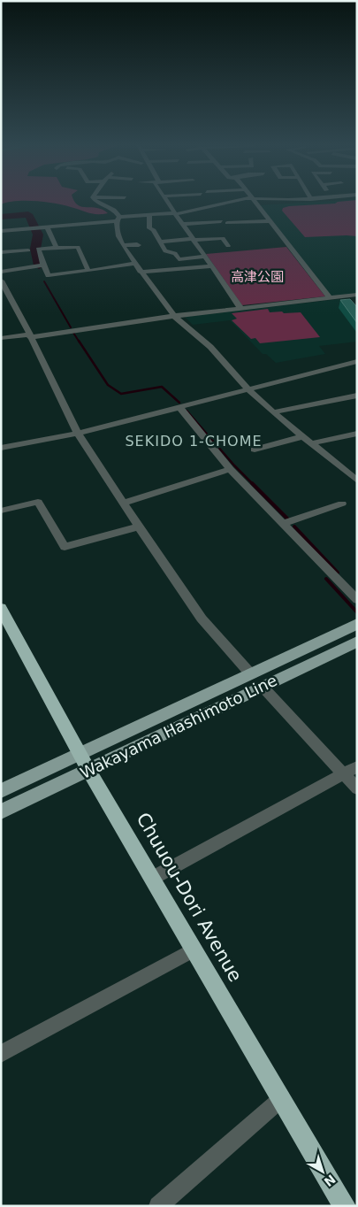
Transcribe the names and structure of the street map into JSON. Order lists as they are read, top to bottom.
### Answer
{
  "streets": {
    "highway": ["Chuuou-Dori Avenue"],
    "main road": ["Wakayama Hashimoto Line"]
  },
  "crossings": [
    ["Wakayama Hashimoto Line", "Chuuou-Dori Avenue"]
  ],
  "districts": ["SEKIDO 1-CHOME"],
  "parks": ["高津公園"],
  "north": "bottom right"
}
